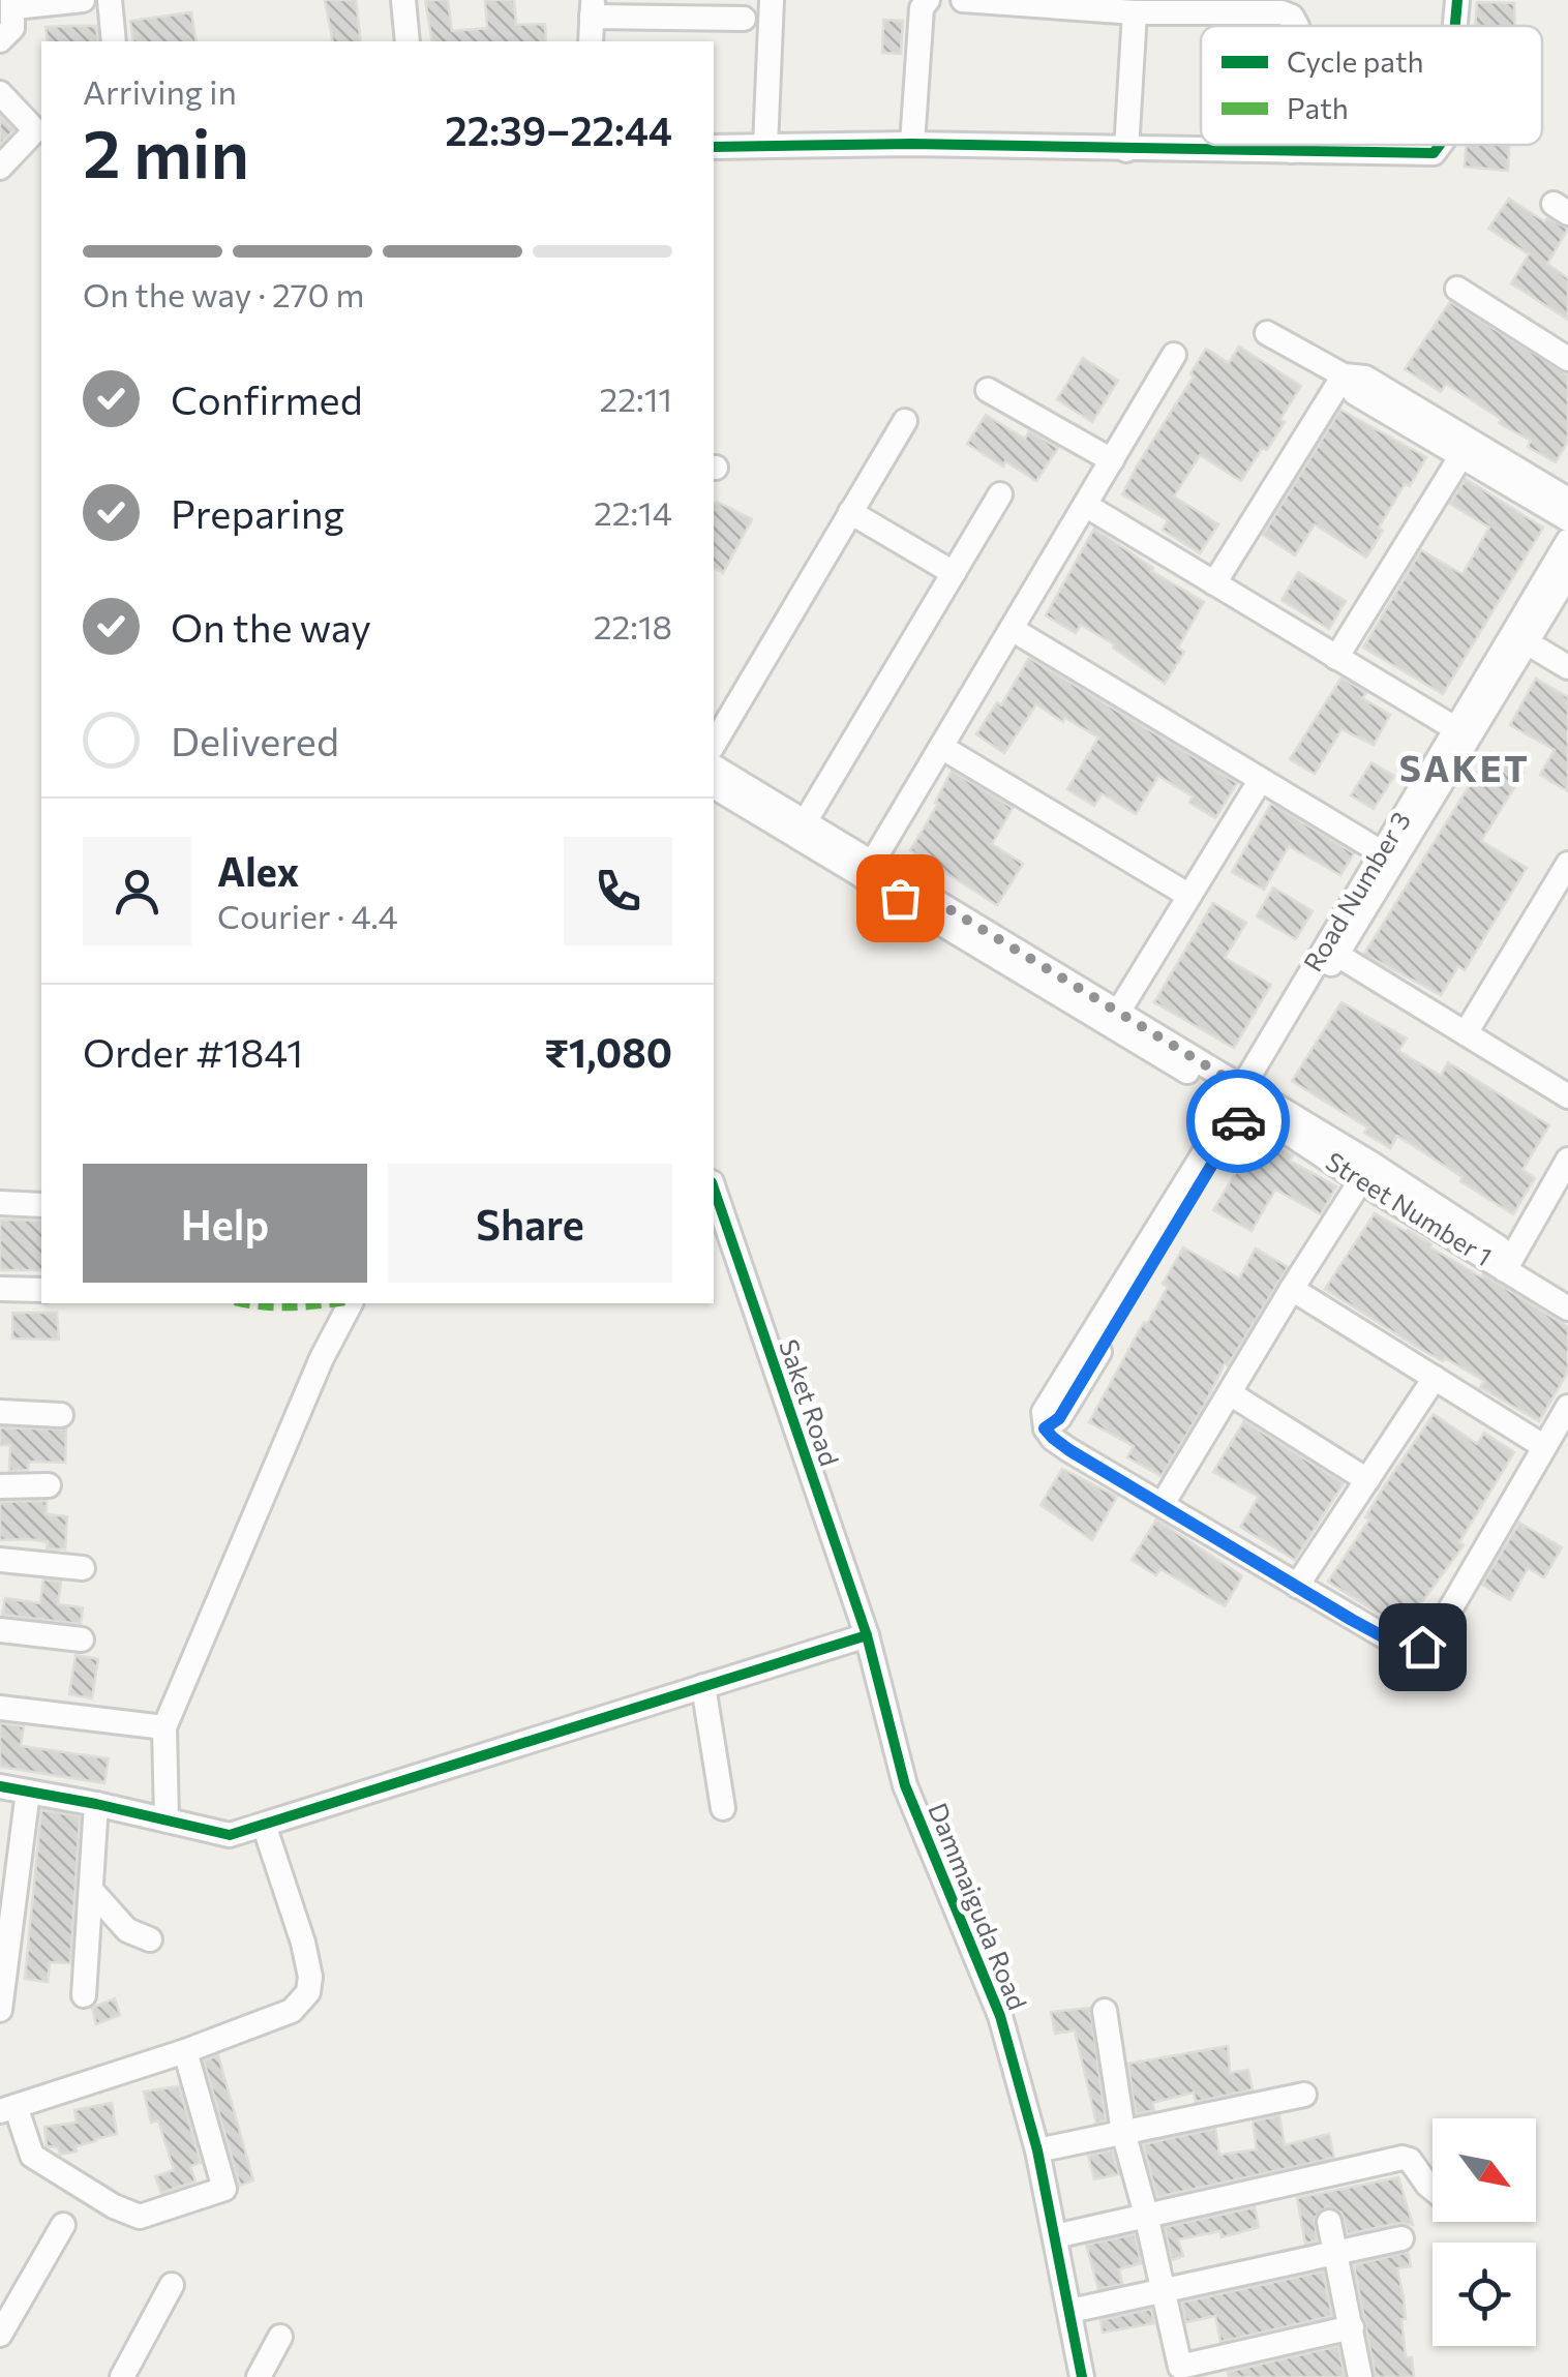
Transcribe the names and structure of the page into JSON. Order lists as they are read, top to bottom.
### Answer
{
  "streets": {
    "street": [
      "Road Number 3",
      "Street Number 1",
      "Saket Road",
      "Dammaiguda Road"
    ]
  },
  "crossings": [
    ["Road Number 3", "Street Number 1"],
    ["Saket Road", "Dammaiguda Road"]
  ],
  "districts": ["SAKET"],
  "legend": ["Cycle path", "Path"],
  "north": "bottom right",
  "page": {
    "heading": ["2 min", "Arriving in", "22:39–22:44"],
    "panel": [
      "Alex",
      "Courier · 4.4",
      "Order #1841",
      "₹1,080"
    ],
    "bar": "On the way · 270 m",
    "list": [
      ["Confirmed", "22:11"],
      ["Preparing", "22:14"],
      ["On the way", "22:18"],
      "Delivered"
    ],
    "buttons": ["Help", "Share"]
  }
}
